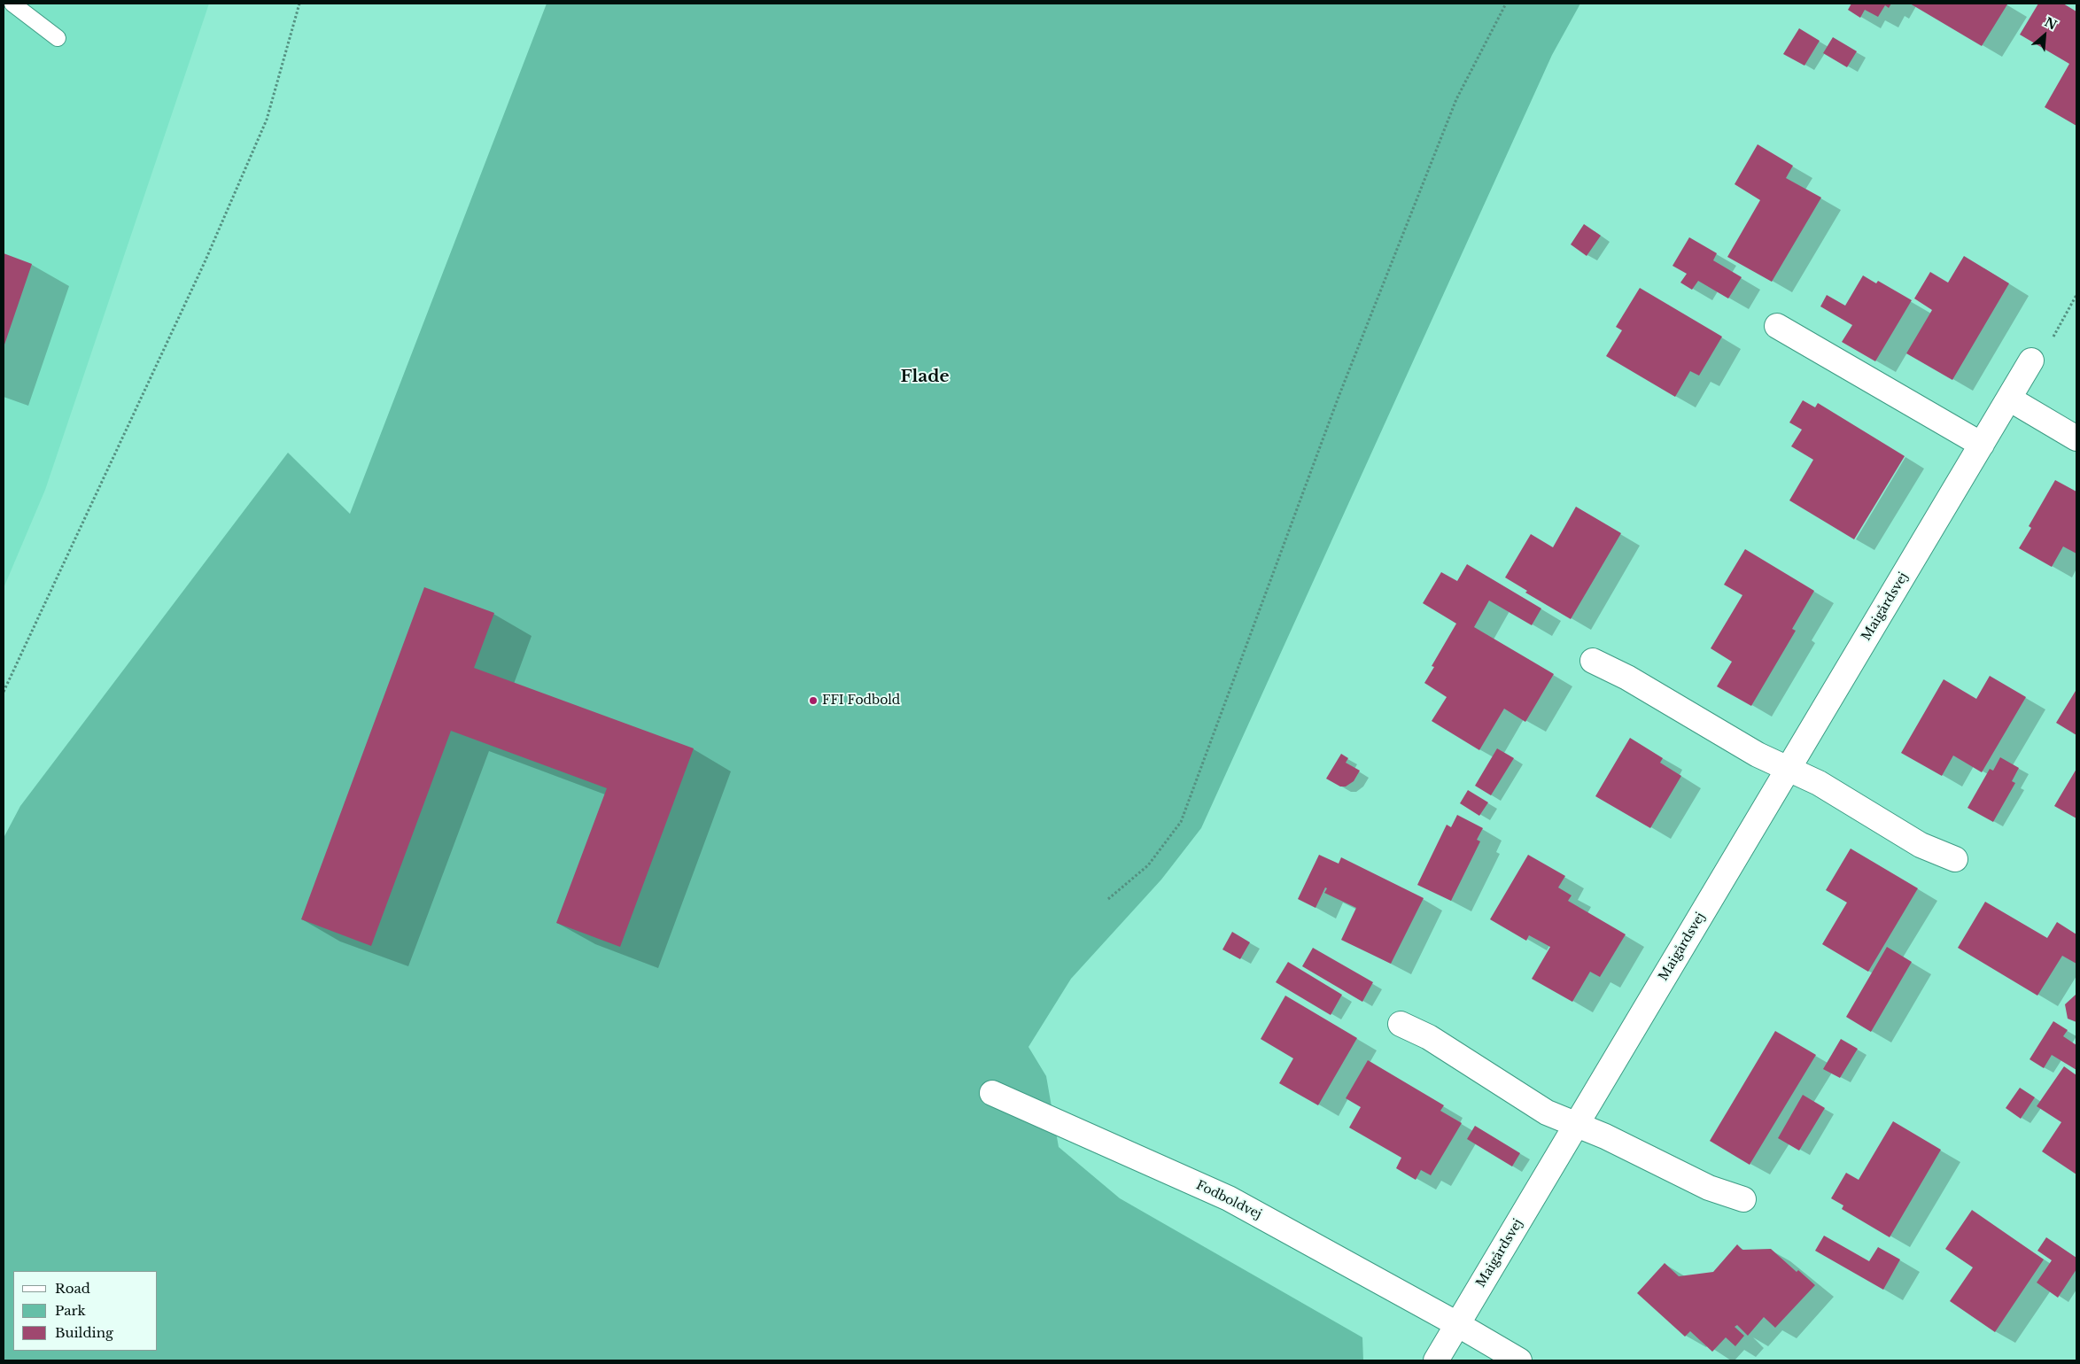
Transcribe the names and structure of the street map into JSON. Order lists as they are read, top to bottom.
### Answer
{
  "streets": {
    "street": ["Maigårdsvej", "Fodboldvej"]
  },
  "crossings": [
    ["Maigårdsvej", "Fodboldvej"]
  ],
  "districts": ["Flade"],
  "places": ["FFI Fodbold"],
  "legend": ["Road", "Park", "Building"],
  "north": "top right"
}
